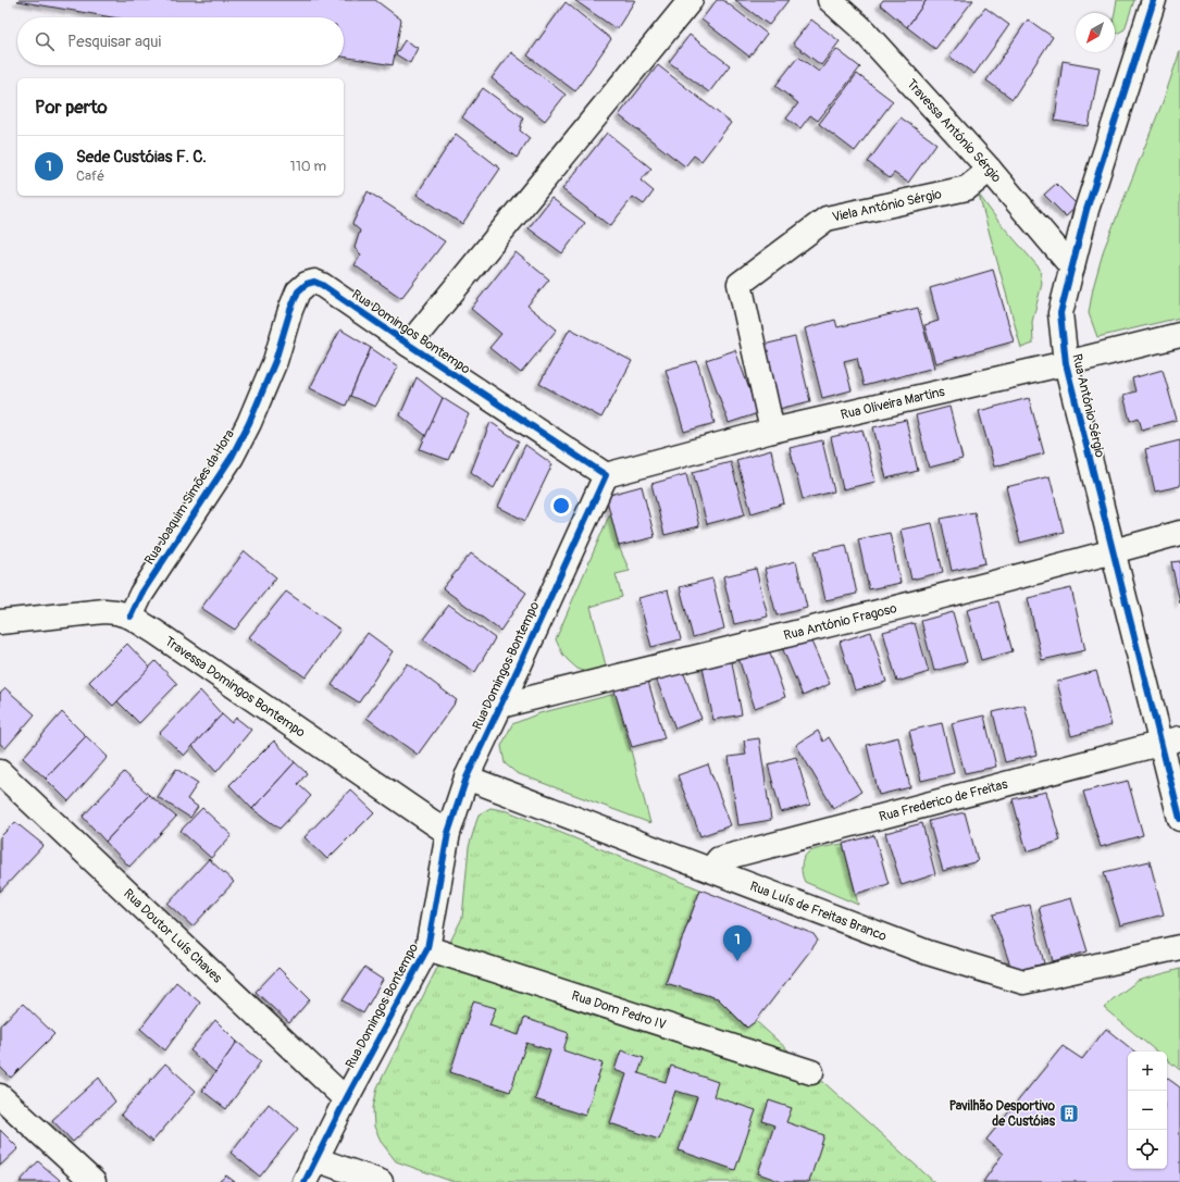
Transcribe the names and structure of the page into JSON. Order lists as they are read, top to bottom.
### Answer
{
  "streets": {
    "street": [
      "Travessa António Sérgio",
      "Viela António Sérgio",
      "Rua Domingos Bontempo",
      "Rua Oliveira Martins",
      "Rua António Sérgio",
      "Rua Joaquim Simões da Hora",
      "Rua António Fragoso",
      "Travessa Domingos Bontempo",
      "Rua Frederico de Freitas",
      "Rua Luís de Freitas Branco",
      "Rua Doutor Luís Chaves",
      "Rua Dom Pedro IV"
    ]
  },
  "crossings": [
    ["Travessa António Sérgio", "Viela António Sérgio"],
    ["Travessa António Sérgio", "Rua António Sérgio"],
    ["Viela António Sérgio", "Rua Oliveira Martins"],
    ["Rua Domingos Bontempo", "Rua Oliveira Martins"],
    ["Rua Domingos Bontempo", "Rua Joaquim Simões da Hora"],
    ["Rua Domingos Bontempo", "Rua António Fragoso"],
    ["Rua Domingos Bontempo", "Travessa Domingos Bontempo"],
    ["Rua Domingos Bontempo", "Rua Luís de Freitas Branco"],
    ["Rua Domingos Bontempo", "Rua Doutor Luís Chaves"],
    ["Rua Domingos Bontempo", "Rua Dom Pedro IV"],
    ["Rua Oliveira Martins", "Rua António Sérgio"],
    ["Rua António Sérgio", "Rua António Fragoso"],
    ["Rua António Sérgio", "Rua Frederico de Freitas"],
    ["Rua Joaquim Simões da Hora", "Travessa Domingos Bontempo"],
    ["Rua Frederico de Freitas", "Rua Luís de Freitas Branco"]
  ],
  "places": {
    "building": ["Pavilhão Desportivo de Custóias"]
  },
  "north": "bottom left",
  "page": {
    "search": "Pesquisar aqui",
    "heading": "Por perto",
    "list": [
      {
        "mark": "1",
        "name": "Sede Custóias F. C.",
        "note": "Café",
        "value": "110 m"
      }
    ],
    "pins": "1",
    "map_buttons": ["+", "−"]
  }
}
